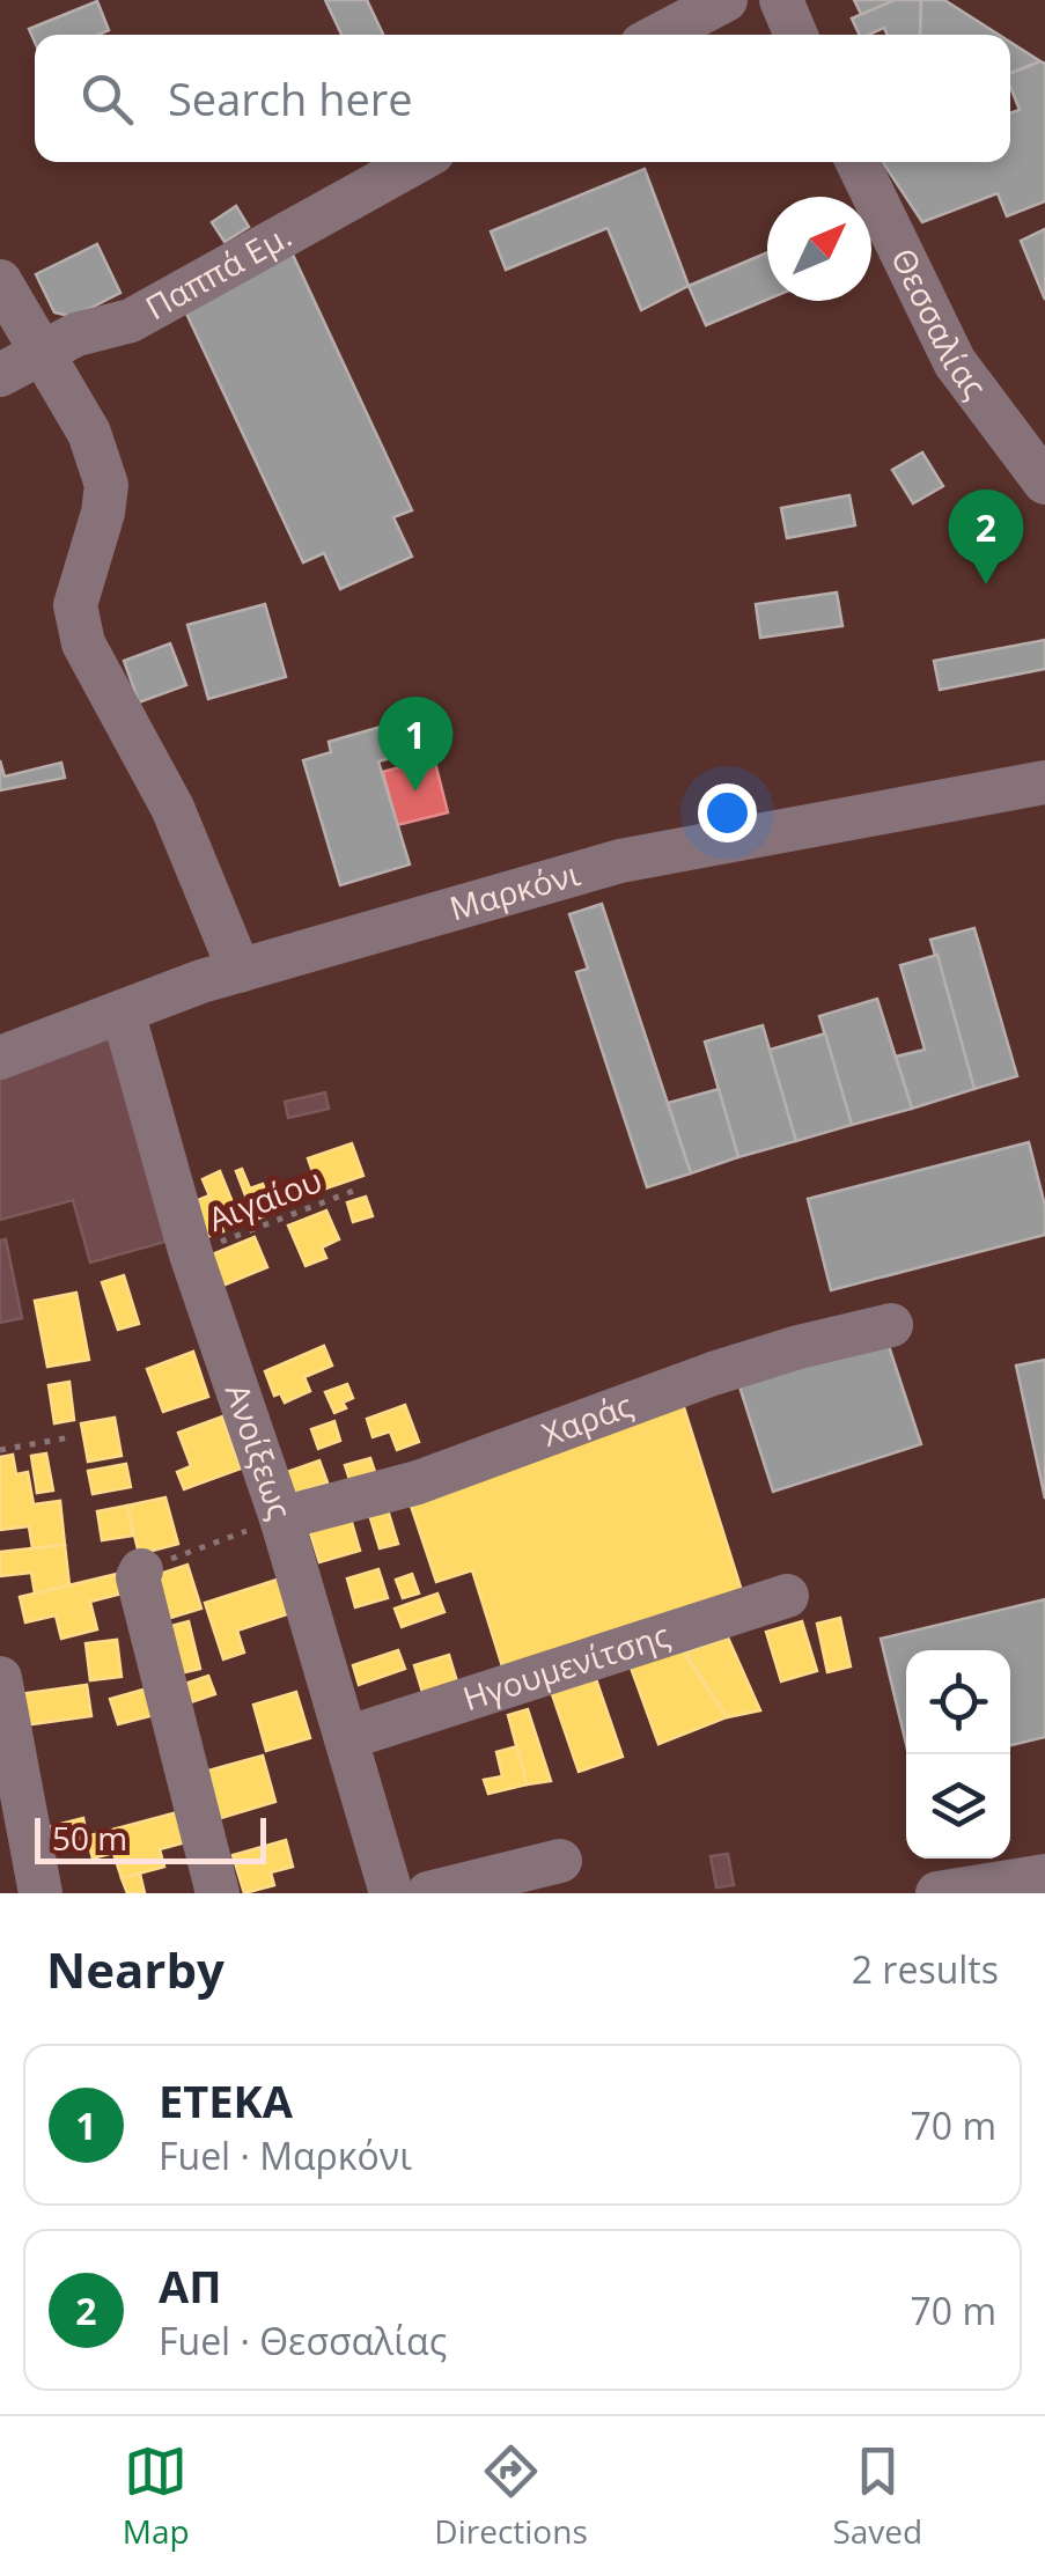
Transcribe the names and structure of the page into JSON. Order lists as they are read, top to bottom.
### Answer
{
  "streets": {
    "street": [
      "Παππά Εμ.",
      "Θεσσαλίας",
      "Μαρκόνι",
      "Χαράς",
      "Ανοίξεως",
      "Ηγουμενίτσης"
    ],
    "path": ["Αιγαίου"]
  },
  "crossings": [
    ["Μαρκόνι", "Ανοίξεως"],
    ["Αιγαίου", "Ανοίξεως"],
    ["Χαράς", "Ανοίξεως"],
    ["Ανοίξεως", "Ηγουμενίτσης"]
  ],
  "scale_bar": "50 m",
  "north": "top right",
  "page": {
    "search": "Search here",
    "pins": ["2", "1"],
    "scale": "50 m",
    "heading": ["Nearby", "2 results"],
    "list": [
      {
        "mark": "1",
        "name": "ΕΤΕΚΑ",
        "note": "Fuel · Μαρκόνι",
        "value": "70 m"
      },
      {
        "mark": "2",
        "name": "ΑΠ",
        "note": "Fuel · Θεσσαλίας",
        "value": "70 m"
      }
    ],
    "nav": ["Map", "Directions", "Saved"]
  }
}
